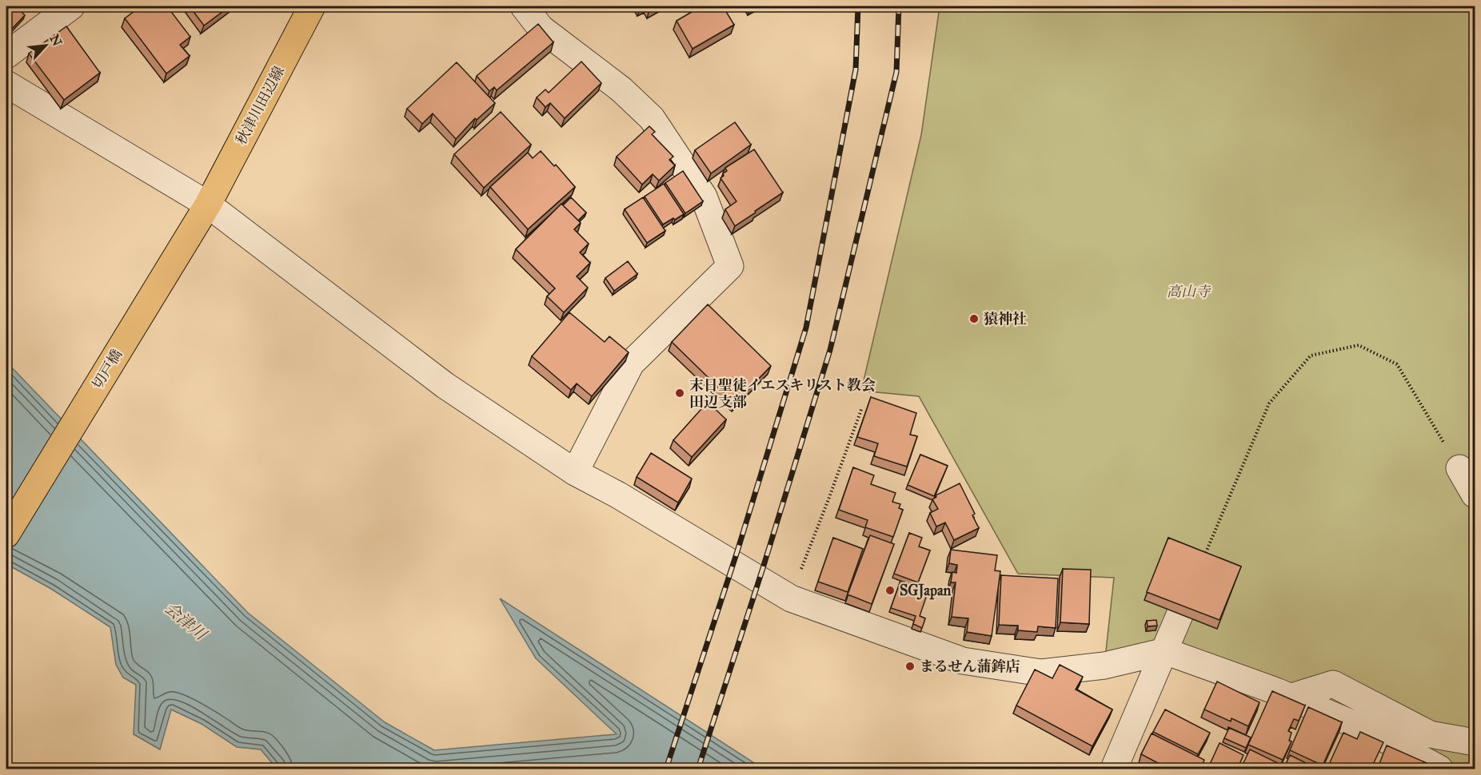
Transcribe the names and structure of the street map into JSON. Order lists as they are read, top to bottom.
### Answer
{
  "streets": {
    "main road": ["秋津川田辺線", "切戸橋"]
  },
  "crossings": [
    ["秋津川田辺線", "切戸橋"]
  ],
  "water": ["会津川"],
  "parks": ["高山寺"],
  "places": [
    "猿神社",
    "末日聖徒イエスキリスト教会 田辺支部",
    "SGJapan",
    "まるせん蒲鉾店"
  ],
  "north": "top right"
}
